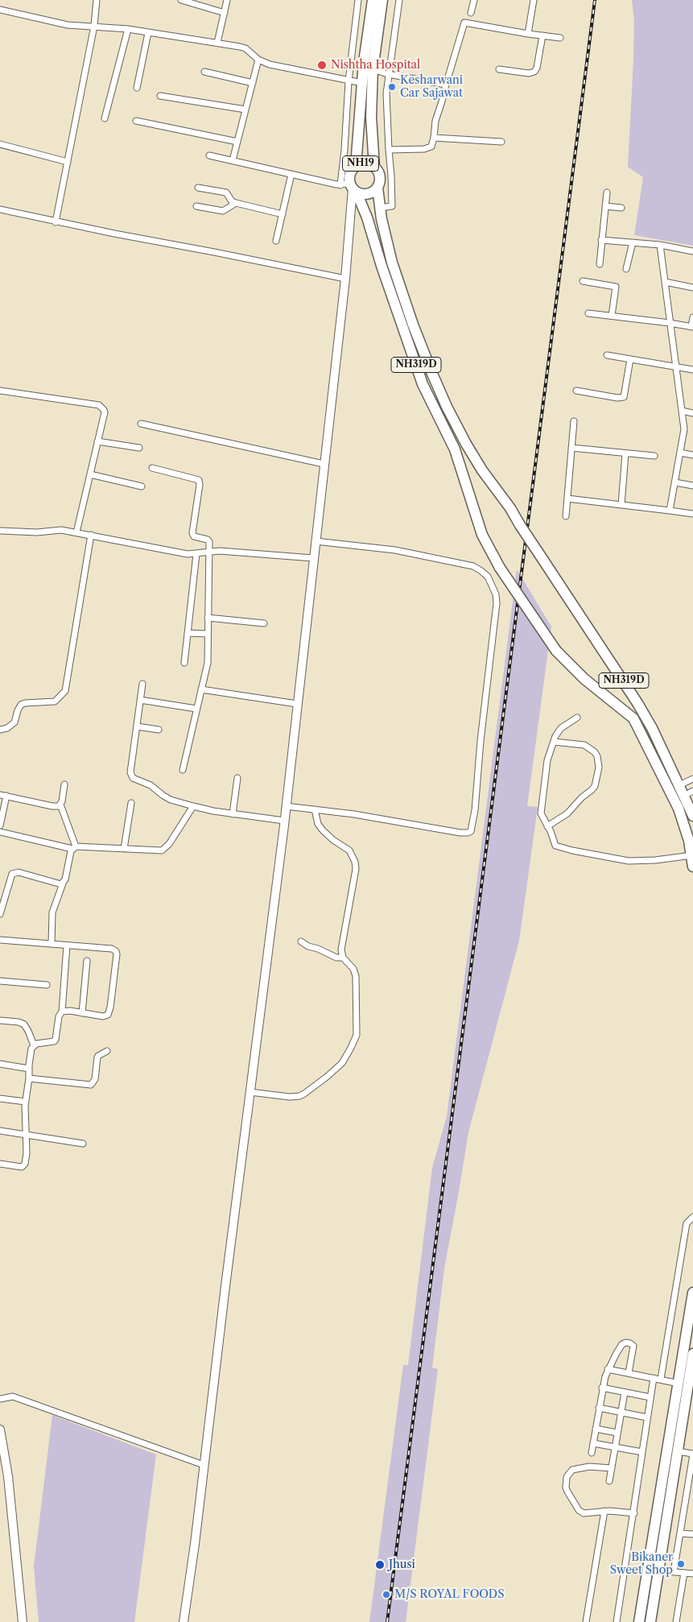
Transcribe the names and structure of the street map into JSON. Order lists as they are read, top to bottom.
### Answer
{
  "streets": {
    "highway": ["NH19", "NH319D"]
  },
  "crossings": [
    ["NH19", "NH319D"]
  ],
  "places": [
    "Nishtha Hospital",
    "Kesharwani Car Sajawat",
    "Bikaner Sweet Shop",
    "Jhusi",
    "M/S ROYAL FOODS"
  ]
}
